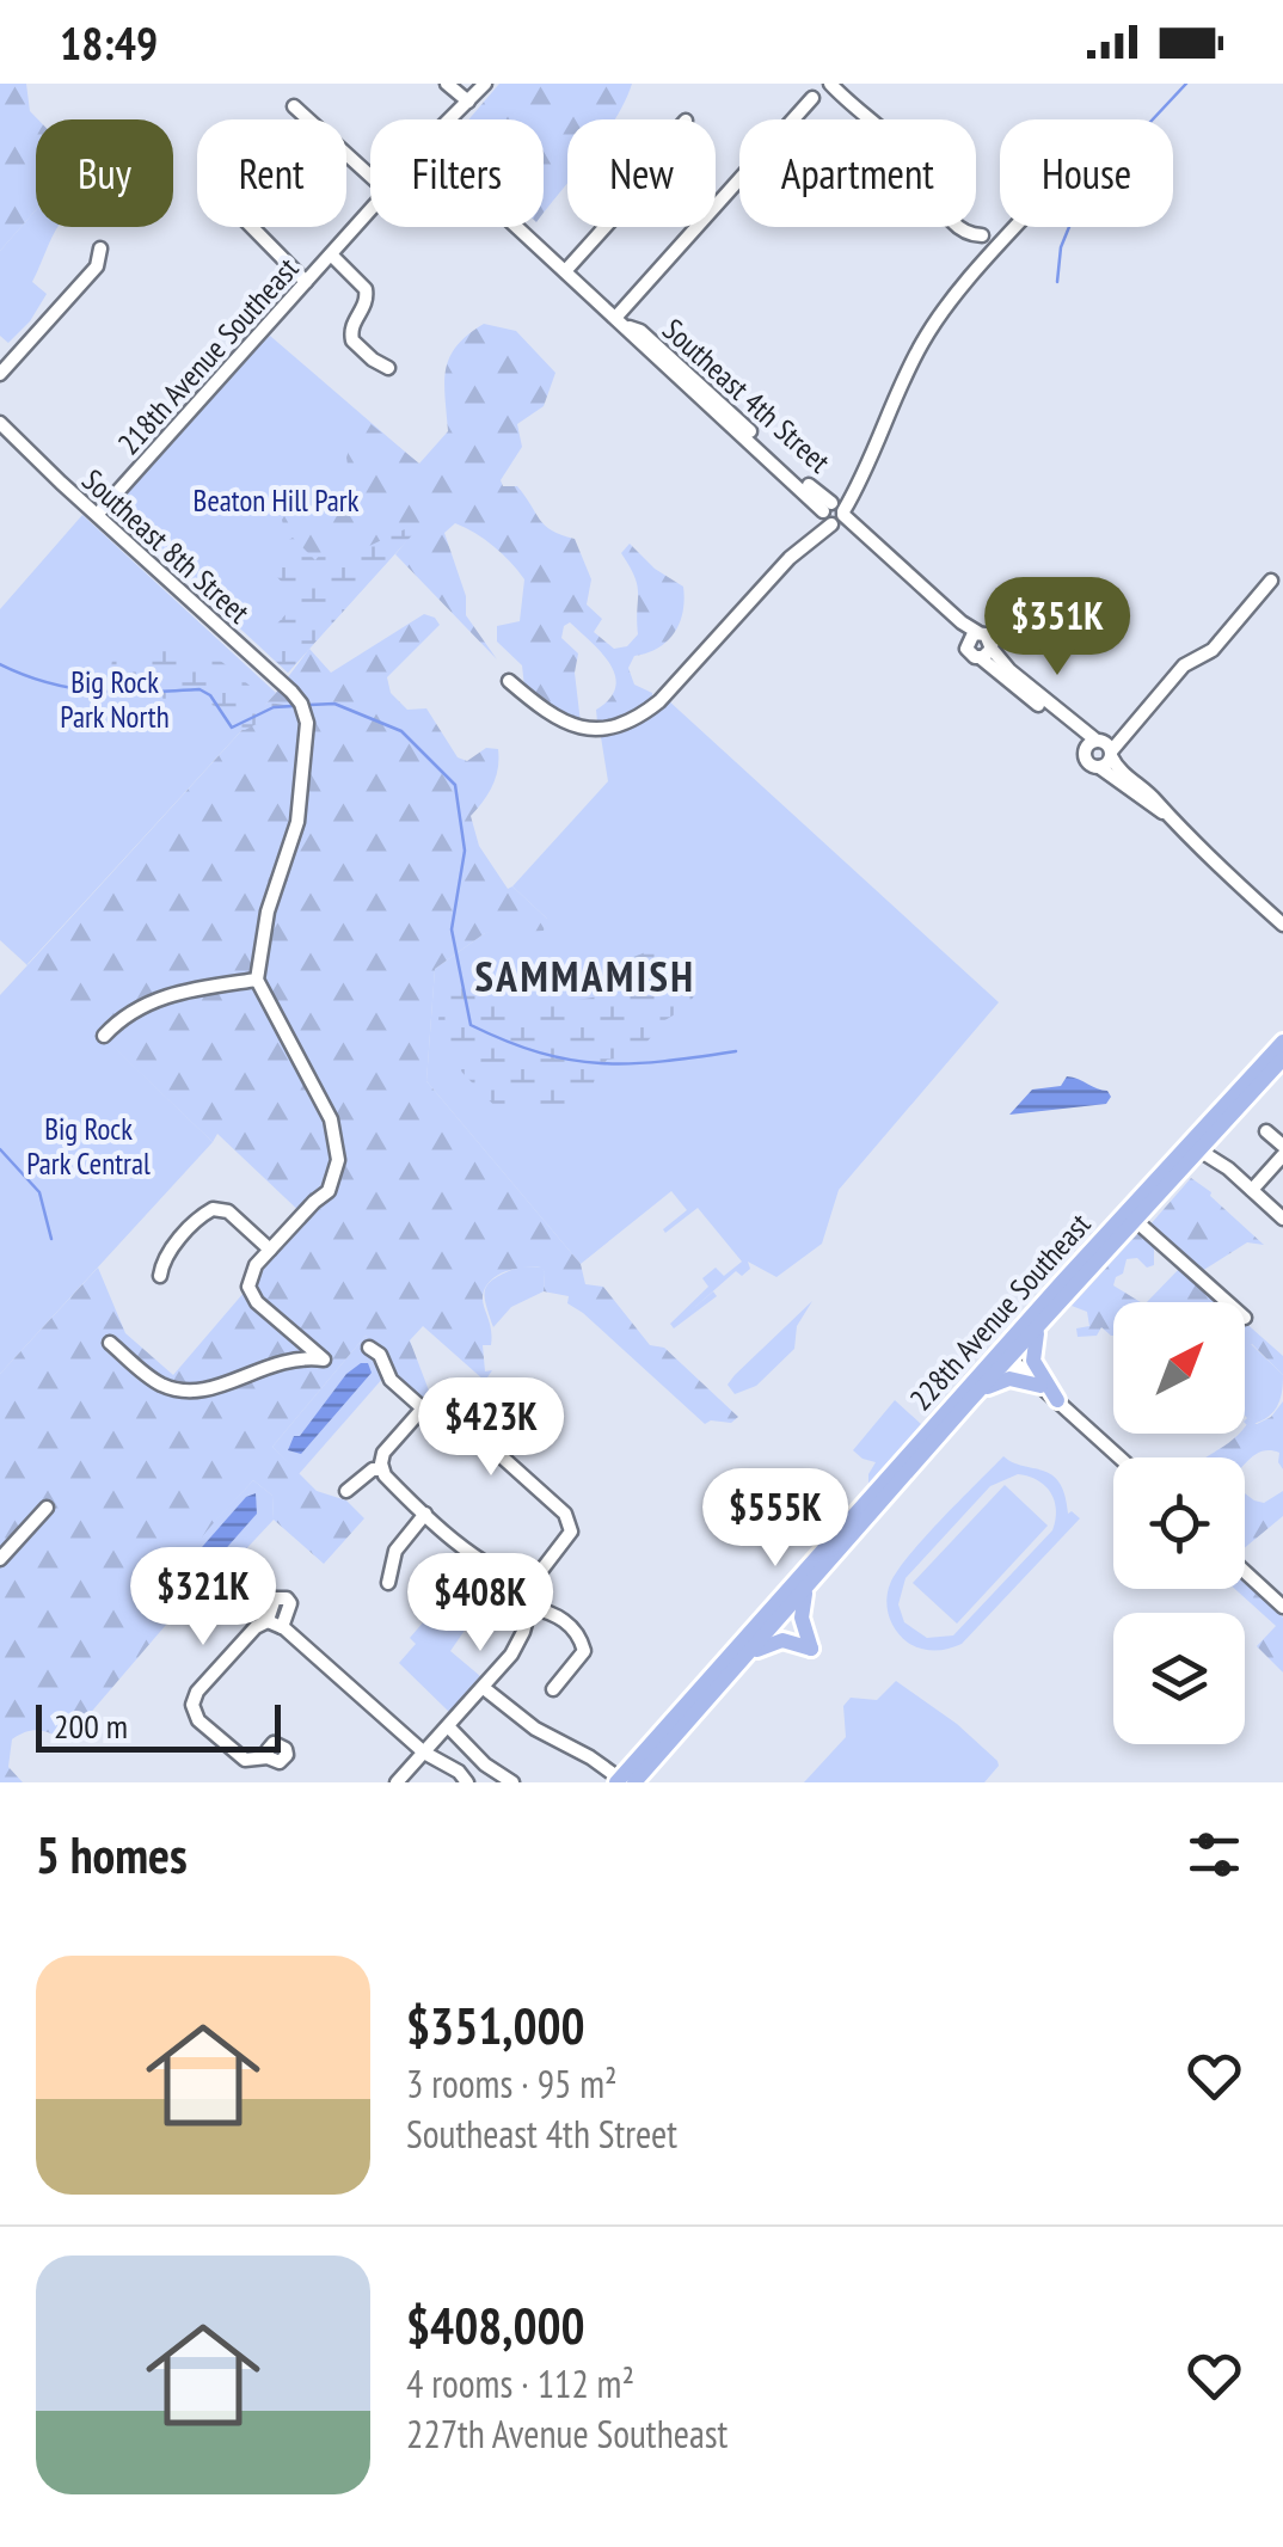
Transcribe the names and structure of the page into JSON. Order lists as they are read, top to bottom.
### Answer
{
  "streets": {
    "main road": ["228th Avenue Southeast"],
    "street": ["218th Avenue Southeast", "Southeast 4th Street", "Southeast 8th Street"]
  },
  "crossings": [
    ["218th Avenue Southeast", "Southeast 8th Street"]
  ],
  "districts": ["SAMMAMISH"],
  "parks": ["Beaton Hill Park", "Big Rock Park North", "Big Rock Park Central"],
  "scale_bar": "200 m",
  "north": "top right",
  "page": {
    "status": "18:49",
    "chip": [
      "Buy",
      "Rent",
      "Filters",
      "New",
      "Apartment",
      "House"
    ],
    "price": [
      "$351K",
      "$423K",
      "$555K",
      "$321K",
      "$408K"
    ],
    "scale": "200 m",
    "heading": "5 homes",
    "list": [
      {
        "name": "$351,000",
        "note": "3 rooms · 95 m² · Southeast 4th Street"
      },
      {
        "name": "$408,000",
        "note": "4 rooms · 112 m² · 227th Avenue Southeast"
      }
    ]
  }
}
